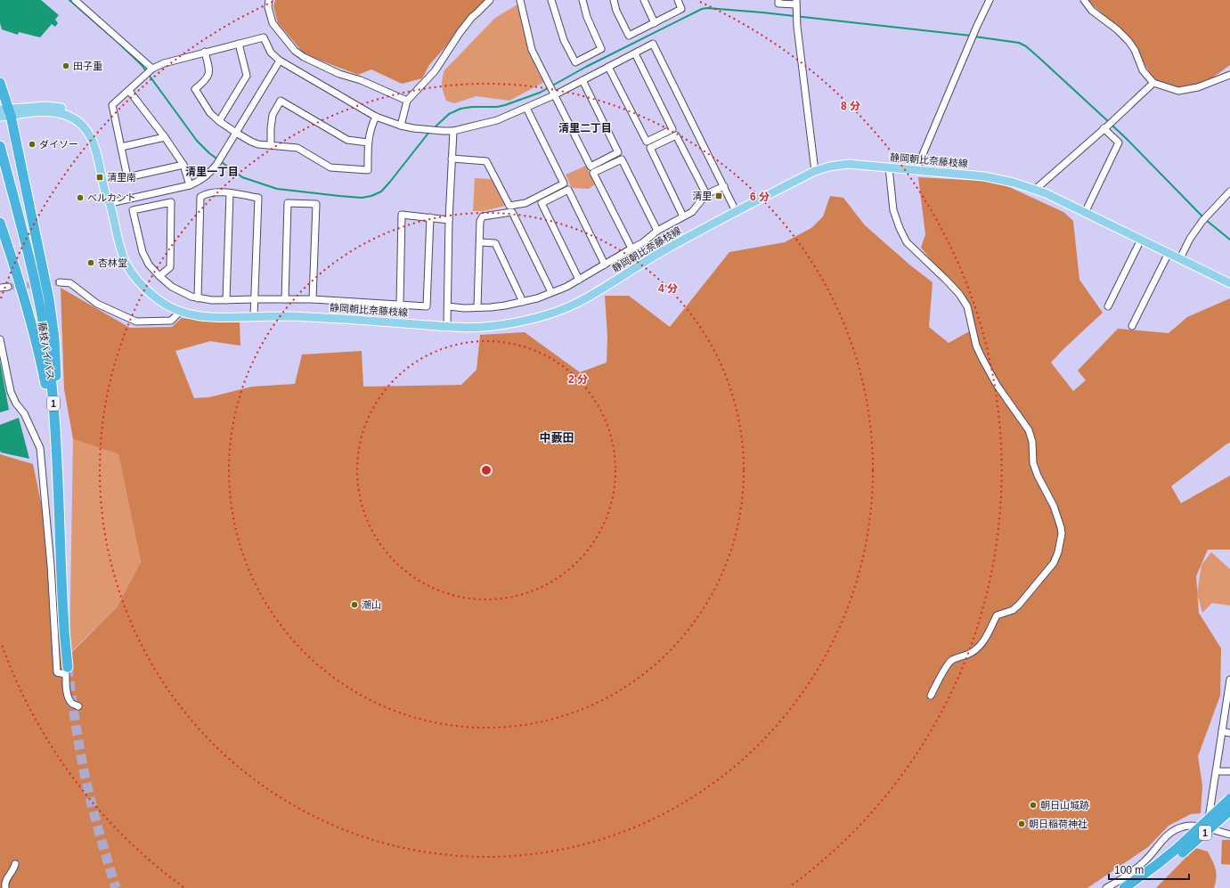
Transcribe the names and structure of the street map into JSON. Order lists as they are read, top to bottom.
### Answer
{
  "streets": {
    "highway": ["藤枝バイパス", "1"],
    "main road": ["静岡朝比奈藤枝線"]
  },
  "crossings": [
    ["静岡朝比奈藤枝線", "1"],
    ["藤枝バイパス", "1"]
  ],
  "districts": ["清里二丁目", "清里一丁目", "中藪田"],
  "places": {
    "other": [
      "田子重",
      "ダイソー",
      "ベルカント",
      "杏林堂",
      "潮山",
      "朝日山城跡",
      "朝日稲荷神社"
    ],
    "transit": ["清里南", "清里"]
  },
  "scale_bar": "100 m",
  "rings": [
    "8 分",
    "6 分",
    "4 分",
    "2 分"
  ]
}
